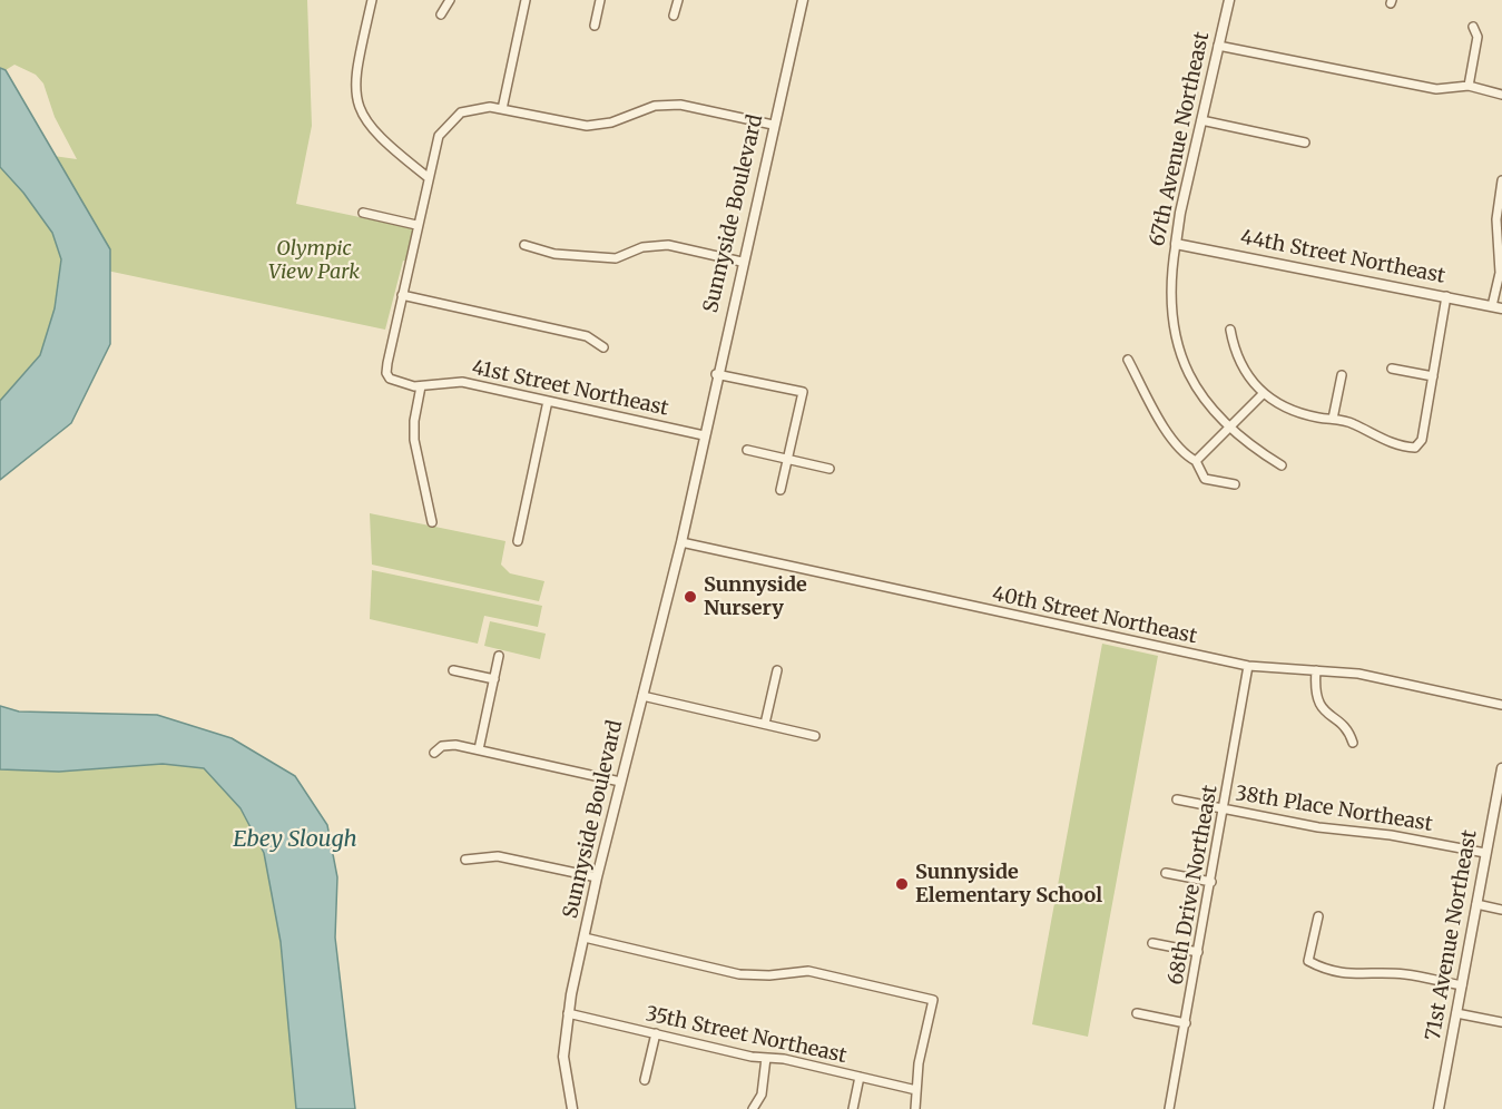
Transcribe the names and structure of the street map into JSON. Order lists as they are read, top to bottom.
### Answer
{
  "streets": {
    "street": [
      "67th Avenue Northeast",
      "Sunnyside Boulevard",
      "44th Street Northeast",
      "41st Street Northeast",
      "40th Street Northeast",
      "38th Place Northeast",
      "68th Drive Northeast",
      "71st Avenue Northeast",
      "35th Street Northeast"
    ]
  },
  "crossings": [
    ["67th Avenue Northeast", "44th Street Northeast"],
    ["Sunnyside Boulevard", "41st Street Northeast"],
    ["Sunnyside Boulevard", "40th Street Northeast"],
    ["Sunnyside Boulevard", "35th Street Northeast"],
    ["40th Street Northeast", "68th Drive Northeast"],
    ["38th Place Northeast", "68th Drive Northeast"],
    ["38th Place Northeast", "71st Avenue Northeast"]
  ],
  "water": ["Ebey Slough"],
  "parks": ["Olympic View Park"],
  "places": ["Sunnyside Nursery", "Sunnyside Elementary School"]
}
